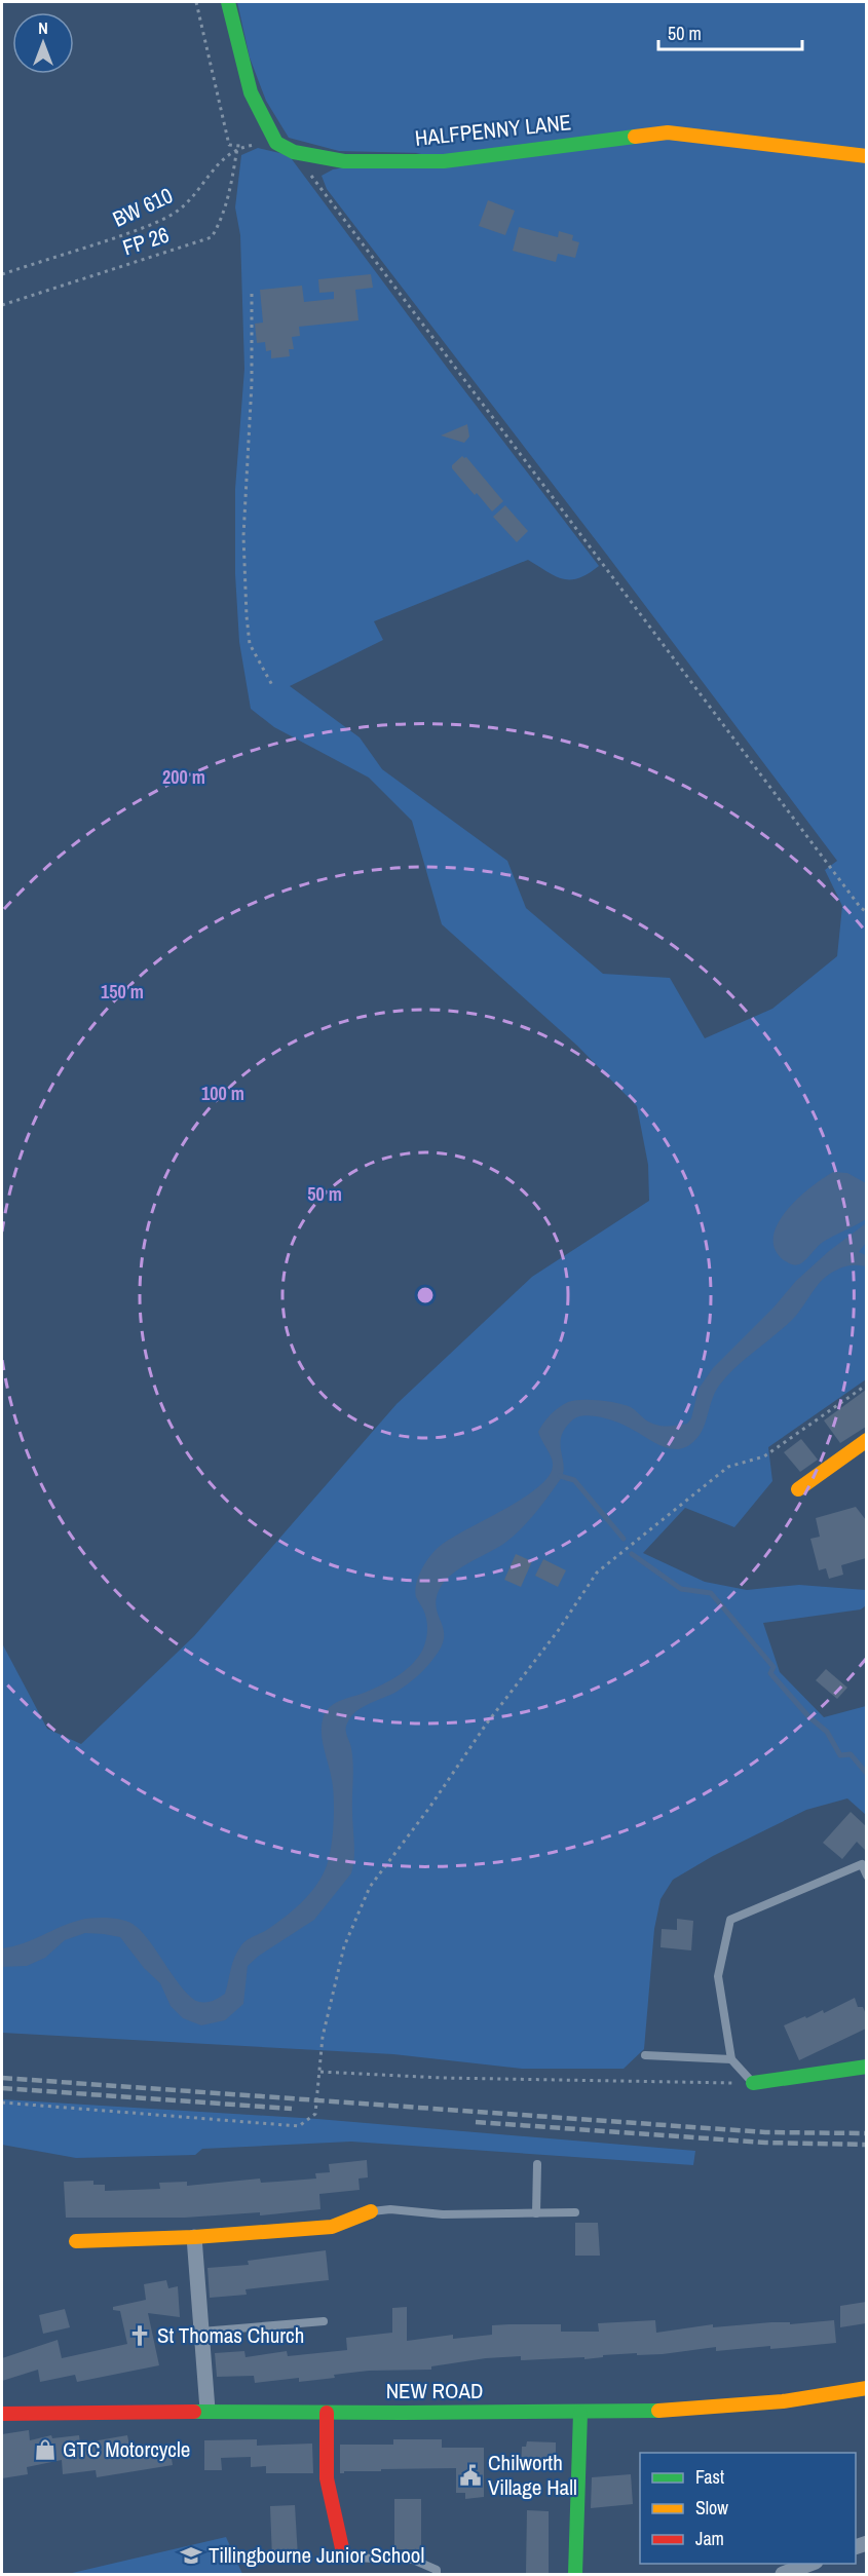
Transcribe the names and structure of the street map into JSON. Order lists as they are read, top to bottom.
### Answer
{
  "streets": {
    "street": ["HALFPENNY LANE", "NEW ROAD"],
    "path": ["BW 610", "FP 26"]
  },
  "crossings": [
    ["BW 610", "FP 26"]
  ],
  "places": {
    "church": ["St Thomas Church"],
    "shop": ["GTC Motorcycle"],
    "public building": ["Chilworth Village Hall"],
    "school or university": ["Tillingbourne Junior School"]
  },
  "legend": ["Fast", "Slow", "Jam"],
  "scale_bar": "50 m",
  "north": "top",
  "rings": [
    "200 m",
    "150 m",
    "100 m",
    "50 m"
  ]
}
